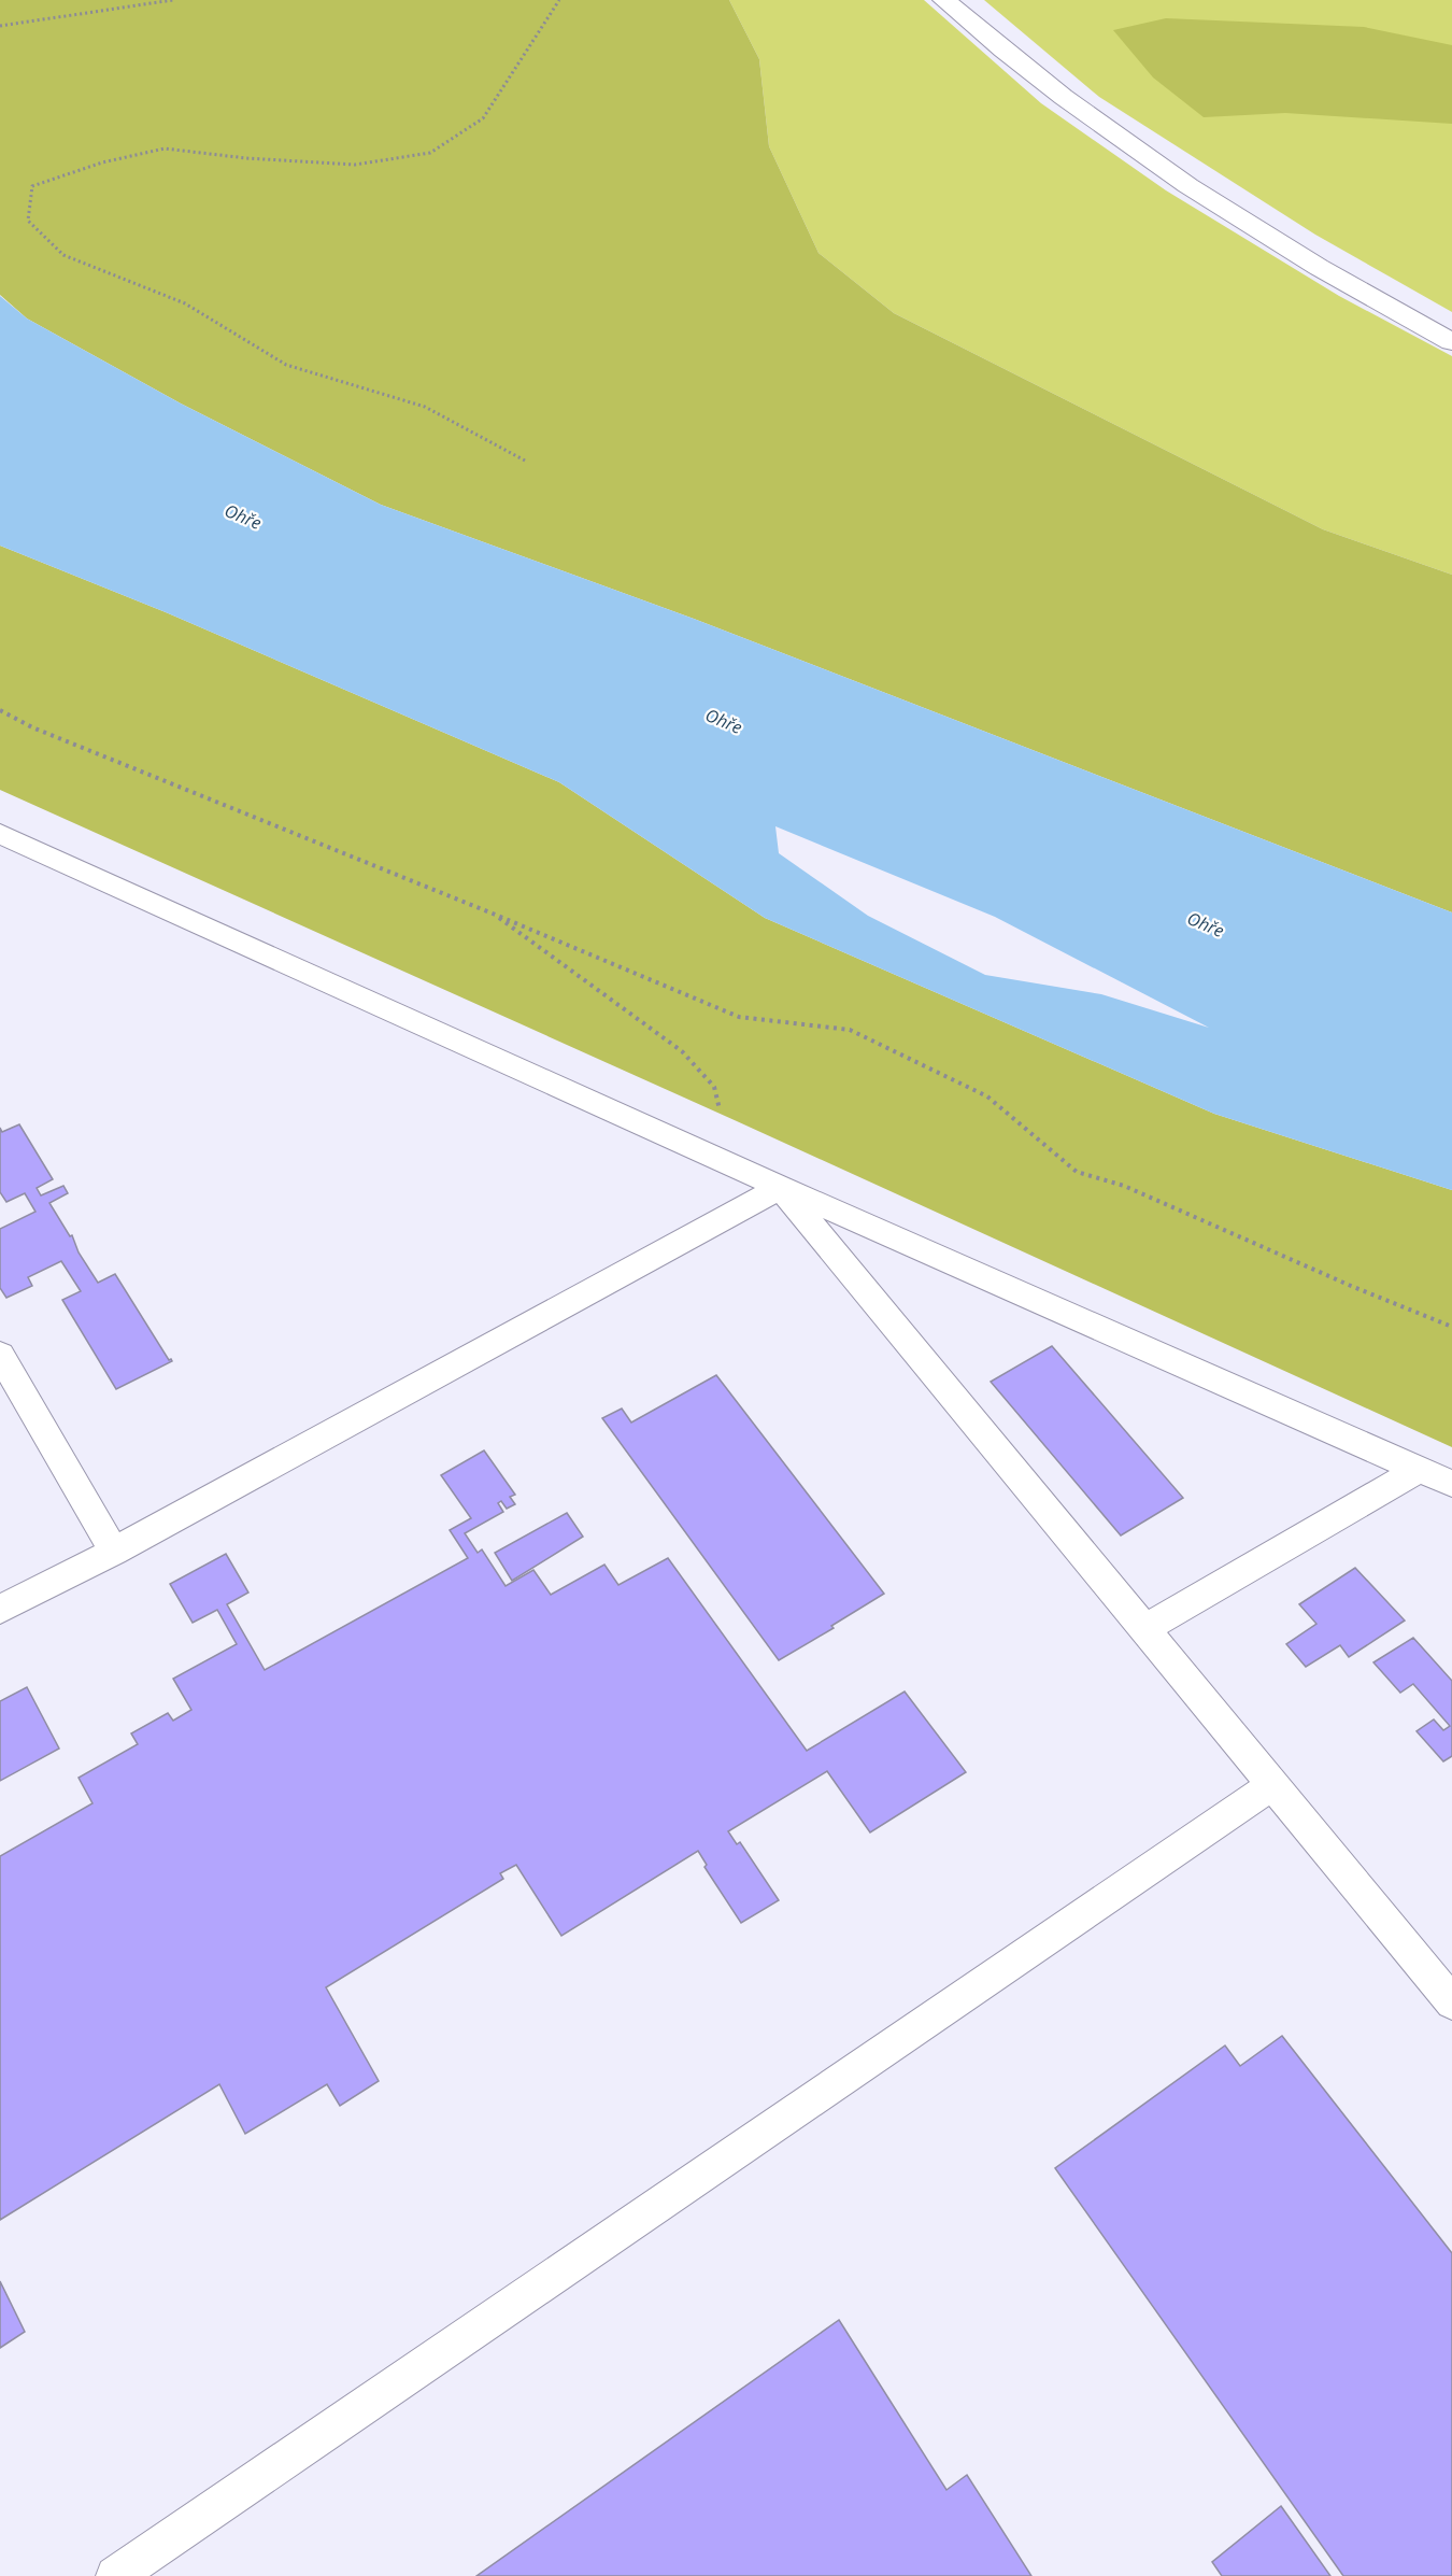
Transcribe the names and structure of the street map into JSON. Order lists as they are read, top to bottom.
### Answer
{
  "water": ["Ohře"]
}
